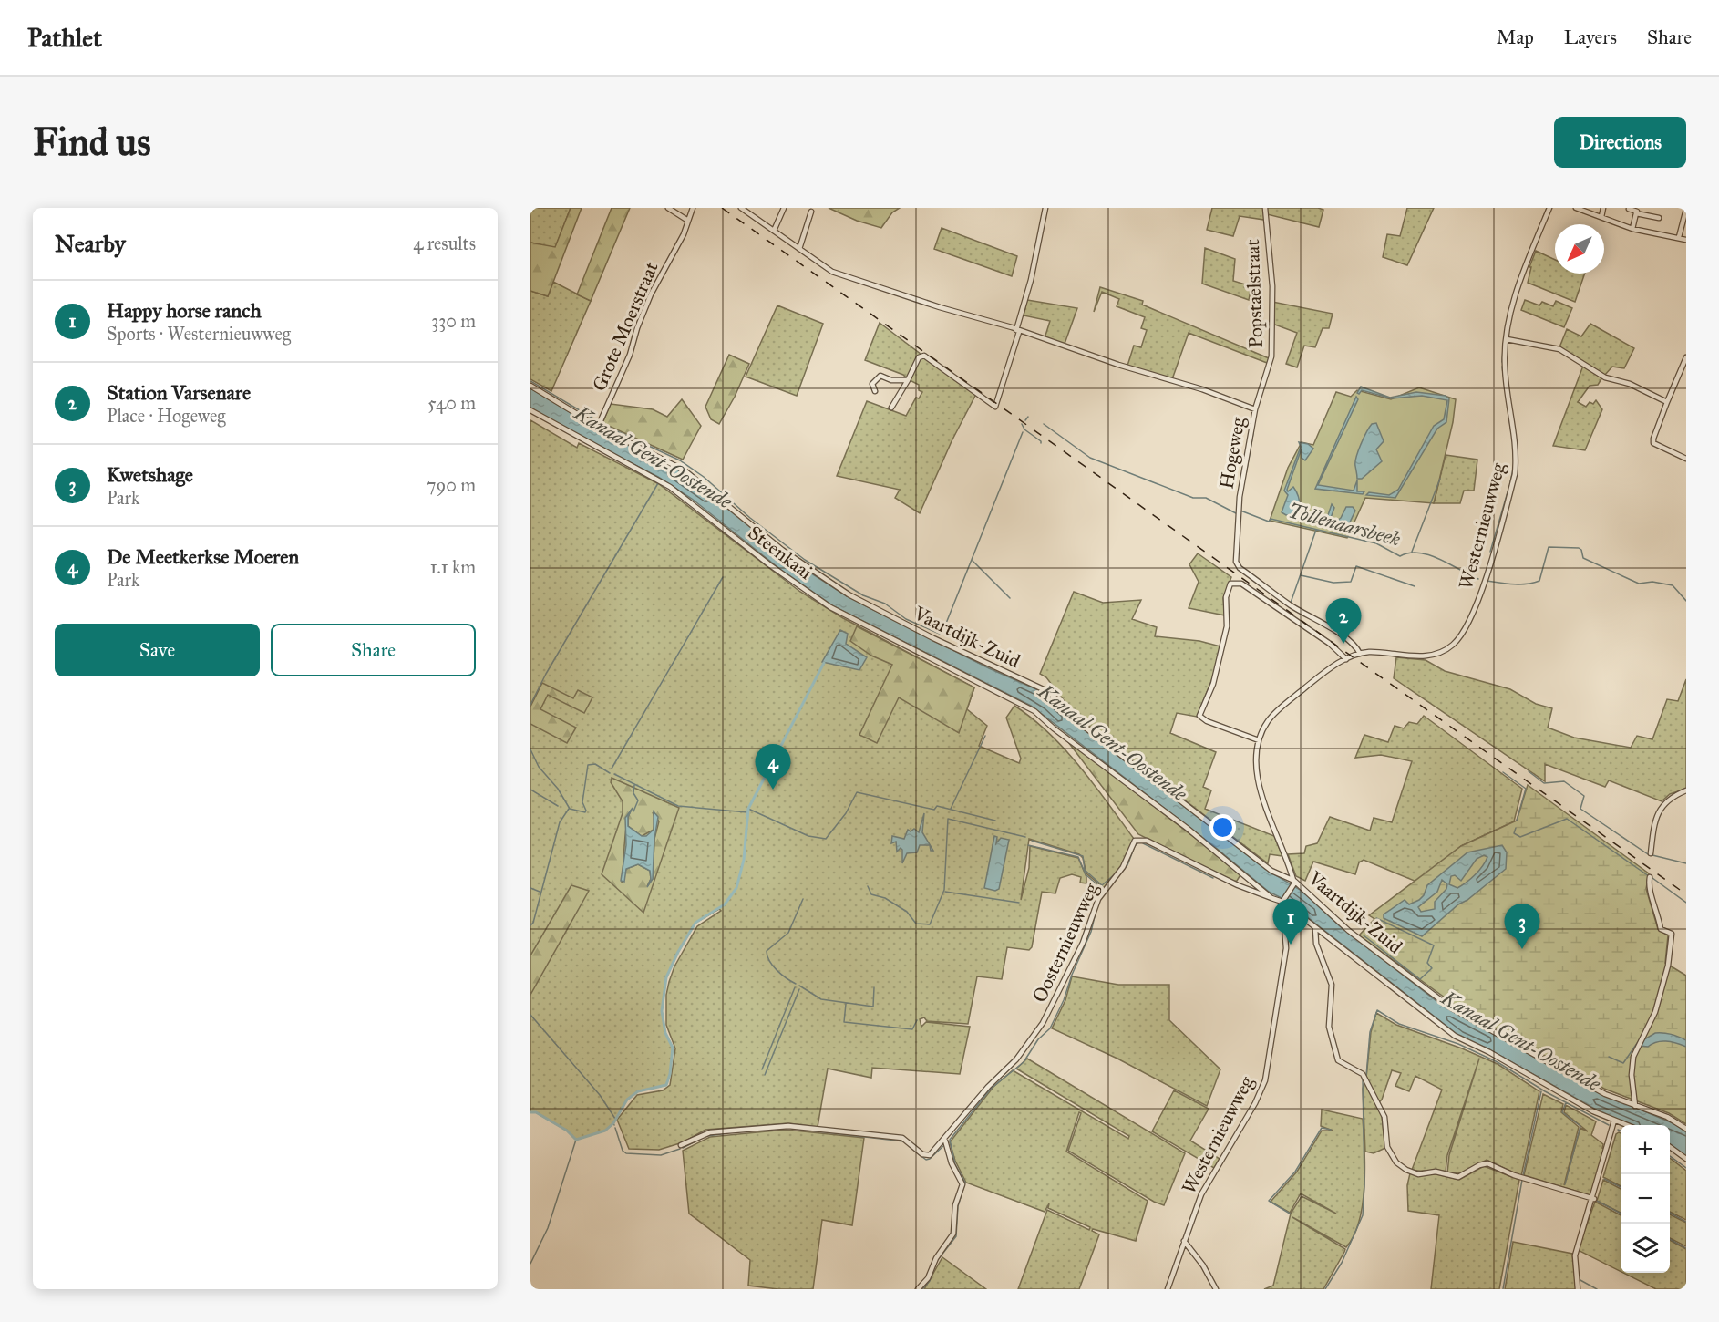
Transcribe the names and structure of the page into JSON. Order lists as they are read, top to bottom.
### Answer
{
  "streets": {
    "street": [
      "Popstaelstraat",
      "Grote Moerstraat",
      "Hogeweg",
      "Westernieuwweg",
      "Steenkaai",
      "Vaartdijk-Zuid",
      "Oosternieuwweg"
    ]
  },
  "crossings": [
    ["Popstaelstraat", "Hogeweg"],
    ["Grote Moerstraat", "Vaartdijk-Zuid"],
    ["Hogeweg", "Westernieuwweg"],
    ["Westernieuwweg", "Vaartdijk-Zuid"],
    ["Westernieuwweg", "Oosternieuwweg"],
    ["Steenkaai", "Oosternieuwweg"]
  ],
  "water": ["Kanaal Gent-Oostende", "Tollenaarsbeek"],
  "north": "bottom left",
  "page": {
    "header": "Pathlet",
    "nav": ["Map", "Layers", "Share"],
    "buttons": [
      "Directions",
      ["Save", "Share"]
    ],
    "title": "Find us",
    "heading": ["Nearby", "4 results"],
    "list": [
      {
        "mark": "1",
        "name": "Happy horse ranch",
        "note": "Sports · Westernieuwweg",
        "value": "330 m"
      },
      {
        "mark": "2",
        "name": "Station Varsenare",
        "note": "Place · Hogeweg",
        "value": "540 m"
      },
      {
        "mark": "3",
        "name": "Kwetshage",
        "note": "Park",
        "value": "790 m"
      },
      {
        "mark": "4",
        "name": "De Meetkerkse Moeren",
        "note": "Park",
        "value": "1.1 km"
      }
    ],
    "pins": [
      "2",
      "4",
      "1",
      "3"
    ],
    "map_buttons": ["+", "−"]
  }
}
